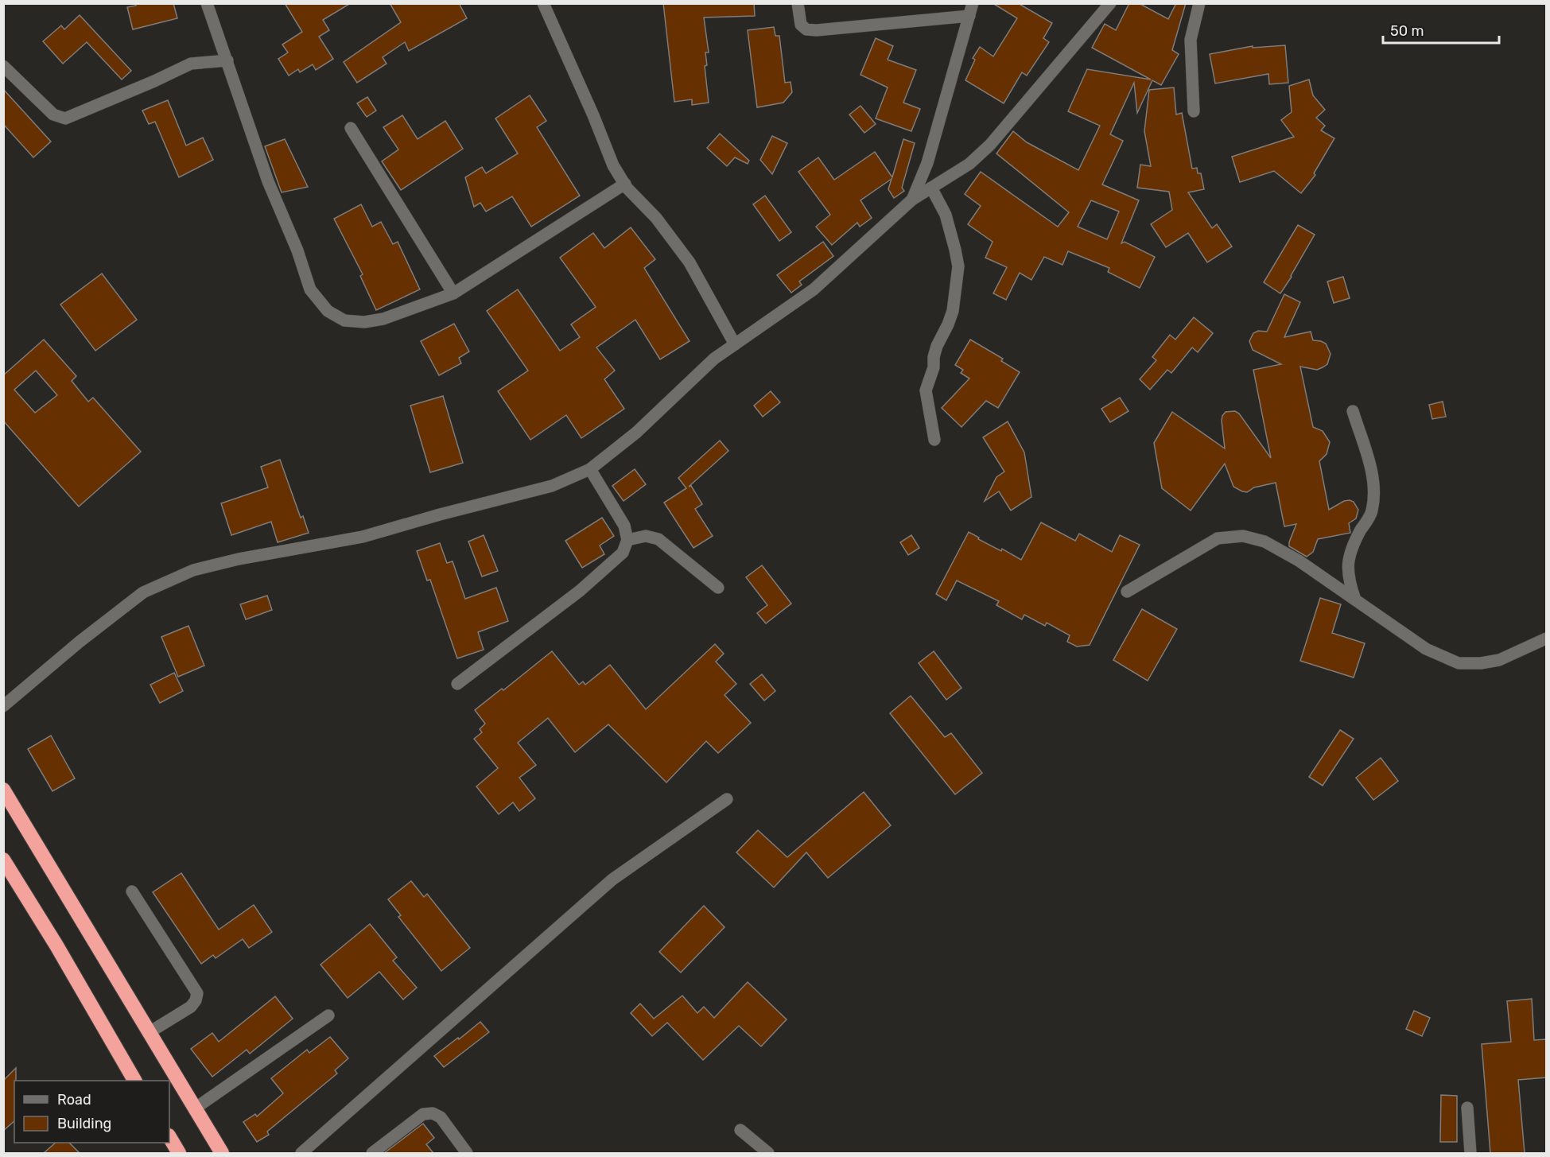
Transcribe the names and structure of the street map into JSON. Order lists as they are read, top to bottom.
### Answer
{
  "legend": ["Road", "Building"],
  "scale_bar": "50 m"
}
